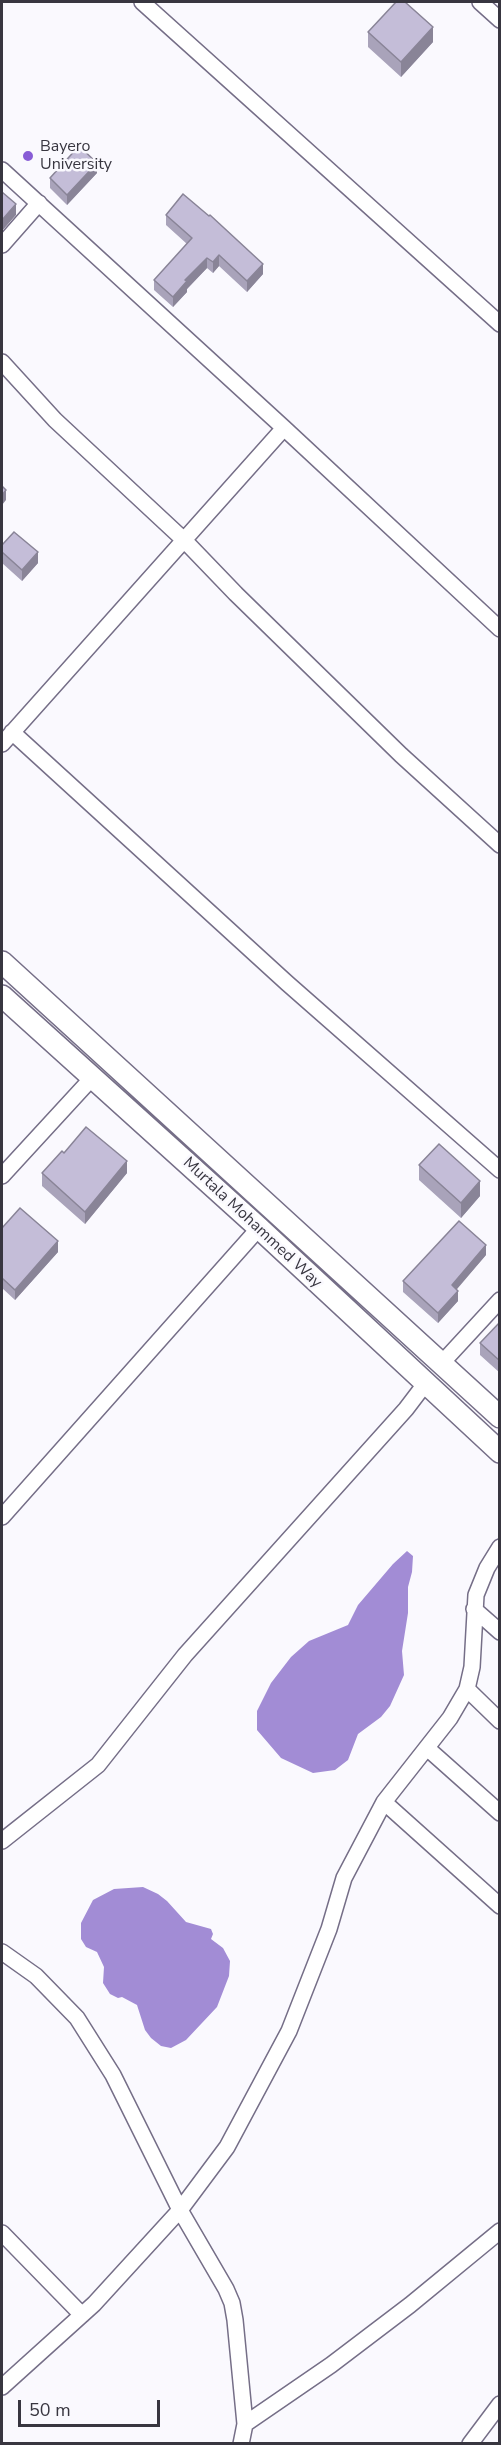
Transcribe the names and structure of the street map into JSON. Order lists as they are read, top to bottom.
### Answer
{
  "streets": {
    "main road": ["Murtala Mohammed Way"]
  },
  "places": ["Bayero University"],
  "scale_bar": "50 m"
}
